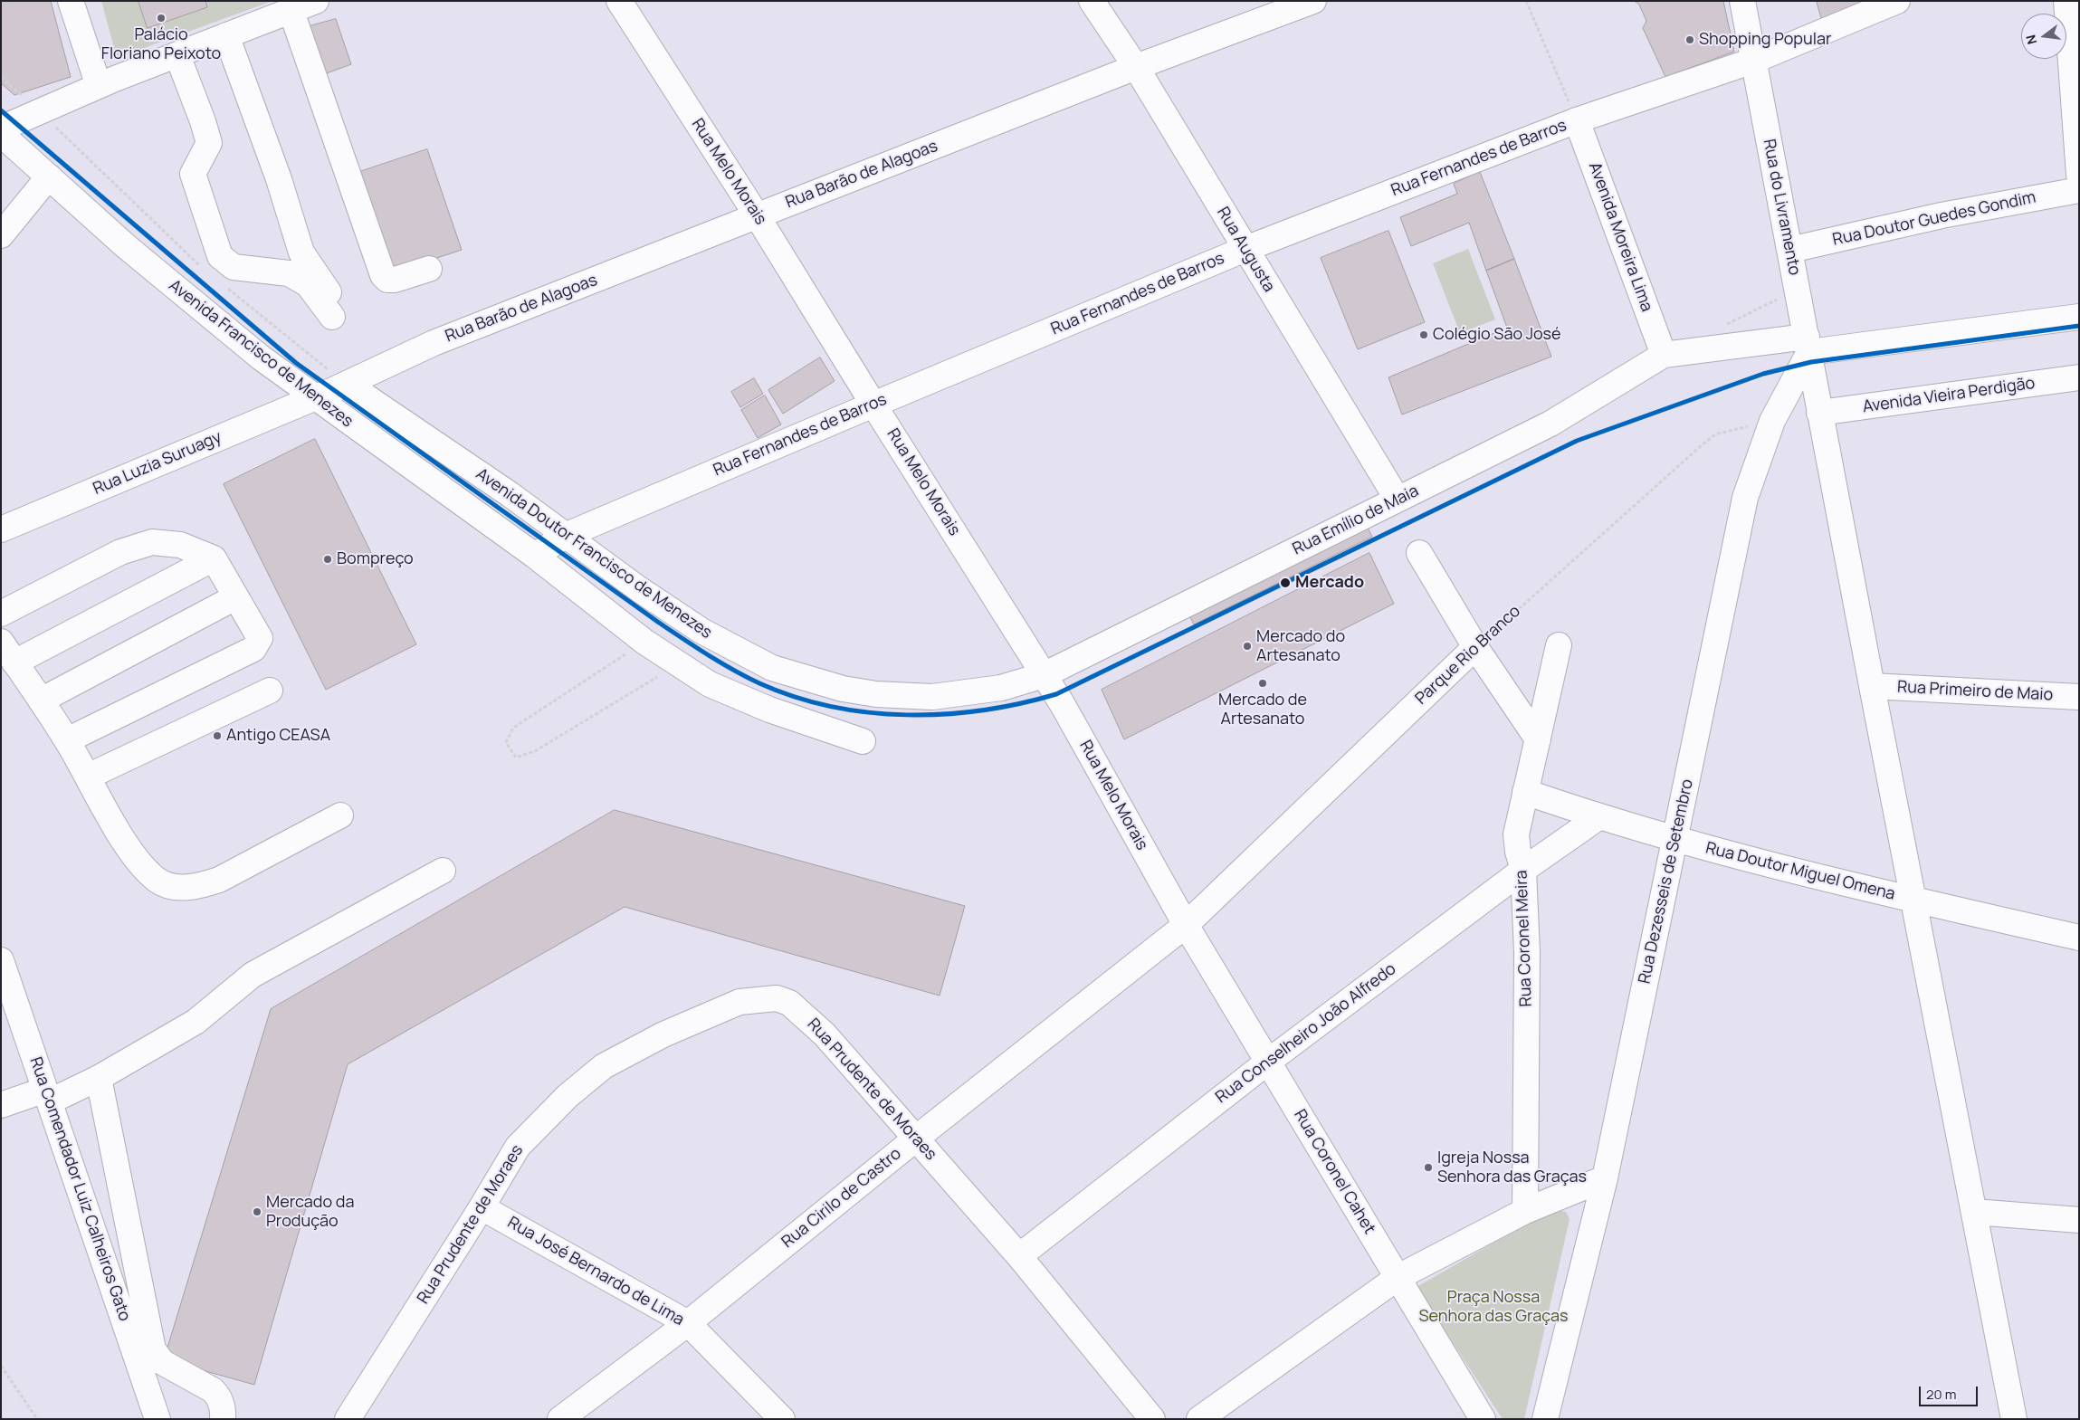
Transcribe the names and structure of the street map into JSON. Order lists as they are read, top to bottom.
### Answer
{
  "streets": {
    "street": [
      "Rua Fernandes de Barros",
      "Rua Melo Morais",
      "Rua Barão de Alagoas",
      "Rua do Livramento",
      "Rua Doutor Guedes Gondim",
      "Avenida Moreira Lima",
      "Rua Augusta",
      "Avenida Francisco de Menezes",
      "Avenida Vieira Perdigão",
      "Rua Luzia Suruagy",
      "Rua Emílio de Maia",
      "Avenida Doutor Francisco de Menezes",
      "Parque Rio Branco",
      "Rua Primeiro de Maio",
      "Rua Doutor Miguel Omena",
      "Rua Dezesseis de Setembro",
      "Rua Coronel Meira",
      "Rua Conselheiro João Alfredo",
      "Rua Prudente de Moraes",
      "Rua Coronel Cahet",
      "Rua Comendador Luiz Calheiros Gato",
      "Rua Cirilo de Castro",
      "Rua José Bernardo de Lima"
    ]
  },
  "crossings": [
    ["Rua Fernandes de Barros", "Rua Melo Morais"],
    ["Rua Fernandes de Barros", "Rua do Livramento"],
    ["Rua Fernandes de Barros", "Avenida Moreira Lima"],
    ["Rua Fernandes de Barros", "Rua Augusta"],
    ["Rua Fernandes de Barros", "Avenida Francisco de Menezes"],
    ["Rua Fernandes de Barros", "Avenida Doutor Francisco de Menezes"],
    ["Rua Melo Morais", "Rua Barão de Alagoas"],
    ["Rua Melo Morais", "Rua Emílio de Maia"],
    ["Rua Melo Morais", "Avenida Doutor Francisco de Menezes"],
    ["Rua Melo Morais", "Parque Rio Branco"],
    ["Rua Melo Morais", "Rua Coronel Cahet"],
    ["Rua Melo Morais", "Rua Cirilo de Castro"],
    ["Rua Barão de Alagoas", "Rua Augusta"],
    ["Rua Barão de Alagoas", "Avenida Francisco de Menezes"],
    ["Rua Barão de Alagoas", "Rua Luzia Suruagy"],
    ["Rua Barão de Alagoas", "Avenida Doutor Francisco de Menezes"],
    ["Rua do Livramento", "Rua Doutor Guedes Gondim"],
    ["Rua do Livramento", "Avenida Vieira Perdigão"],
    ["Rua do Livramento", "Rua Emílio de Maia"],
    ["Rua do Livramento", "Rua Primeiro de Maio"],
    ["Rua do Livramento", "Rua Doutor Miguel Omena"],
    ["Rua do Livramento", "Rua Dezesseis de Setembro"],
    ["Avenida Moreira Lima", "Rua Emílio de Maia"],
    ["Rua Augusta", "Rua Emílio de Maia"],
    ["Avenida Francisco de Menezes", "Rua Luzia Suruagy"],
    ["Rua Emílio de Maia", "Avenida Doutor Francisco de Menezes"],
    ["Rua Emílio de Maia", "Rua Dezesseis de Setembro"],
    ["Parque Rio Branco", "Rua Dezesseis de Setembro"],
    ["Parque Rio Branco", "Rua Coronel Cahet"],
    ["Parque Rio Branco", "Rua Cirilo de Castro"],
    ["Rua Doutor Miguel Omena", "Rua Dezesseis de Setembro"],
    ["Rua Doutor Miguel Omena", "Rua Coronel Meira"],
    ["Rua Doutor Miguel Omena", "Rua Conselheiro João Alfredo"],
    ["Rua Coronel Meira", "Rua Conselheiro João Alfredo"],
    ["Rua Conselheiro João Alfredo", "Rua Prudente de Moraes"],
    ["Rua Conselheiro João Alfredo", "Rua Coronel Cahet"],
    ["Rua Prudente de Moraes", "Rua Cirilo de Castro"],
    ["Rua Prudente de Moraes", "Rua José Bernardo de Lima"],
    ["Rua Coronel Cahet", "Rua Cirilo de Castro"],
    ["Rua Cirilo de Castro", "Rua José Bernardo de Lima"]
  ],
  "parks": ["Praça Nossa Senhora das Graças"],
  "places": [
    "Palácio Floriano Peixoto",
    "Shopping Popular",
    "Colégio São José",
    "Bompreço",
    "Mercado",
    "Mercado do Artesanato",
    "Mercado de Artesanato",
    "Antigo CEASA",
    "Igreja Nossa Senhora das Graças",
    "Mercado da Produção"
  ],
  "scale_bar": "20 m",
  "north": "left"
}
